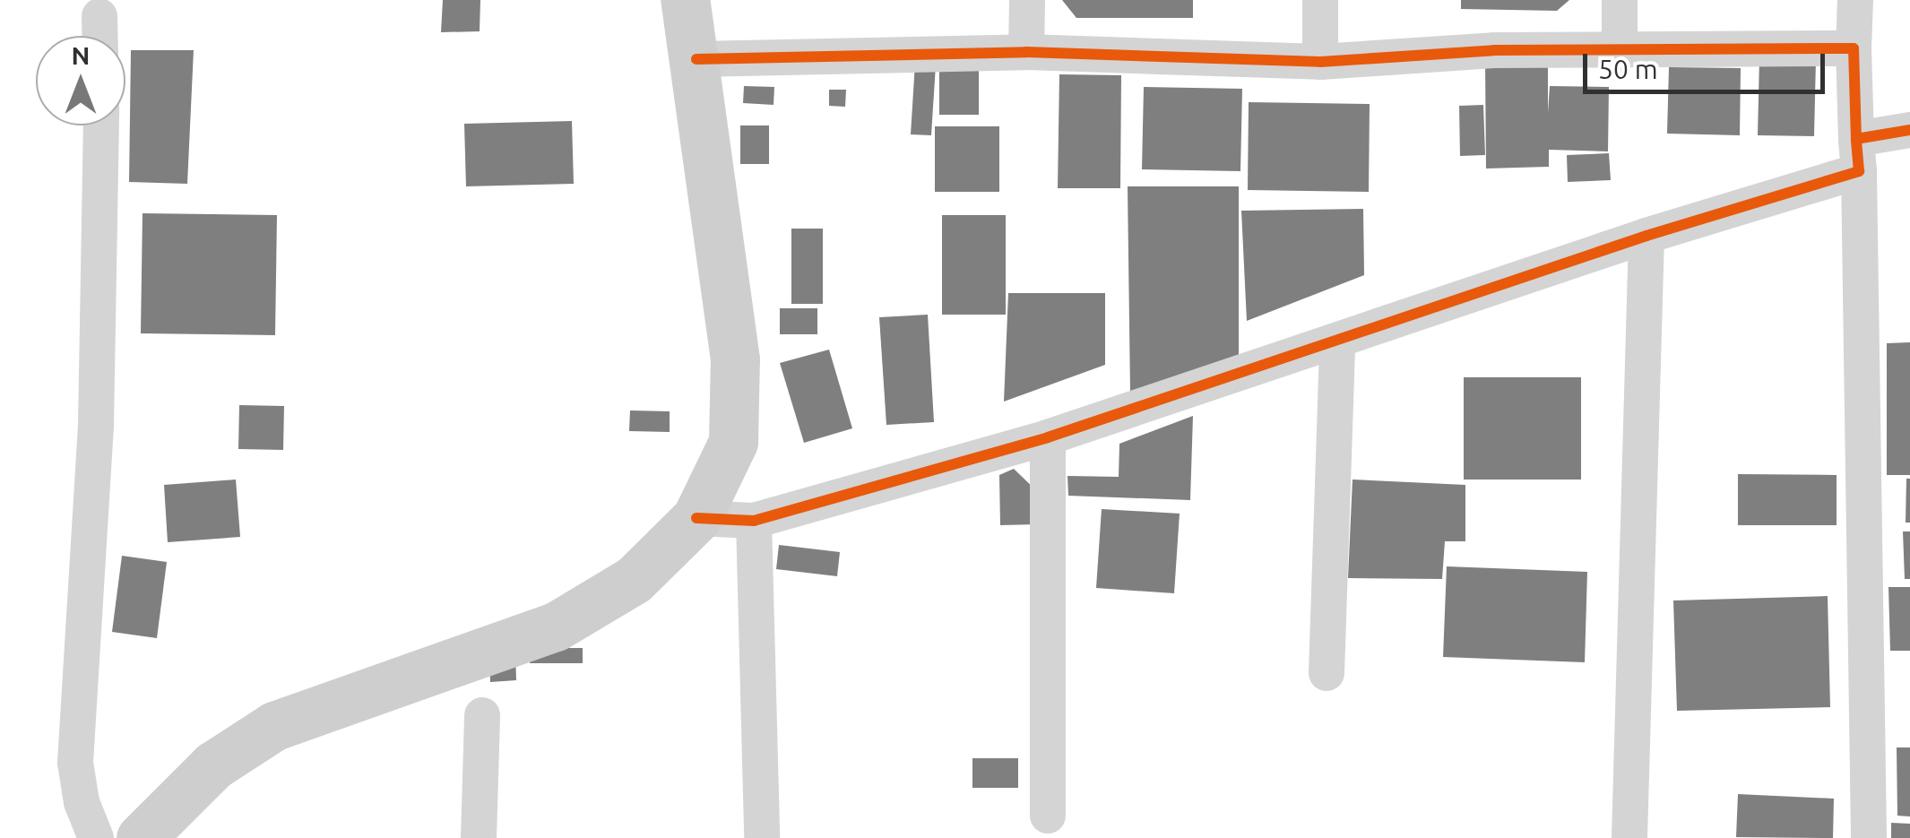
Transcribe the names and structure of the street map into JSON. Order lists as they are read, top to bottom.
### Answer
{
  "scale_bar": "50 m",
  "north": "top"
}
